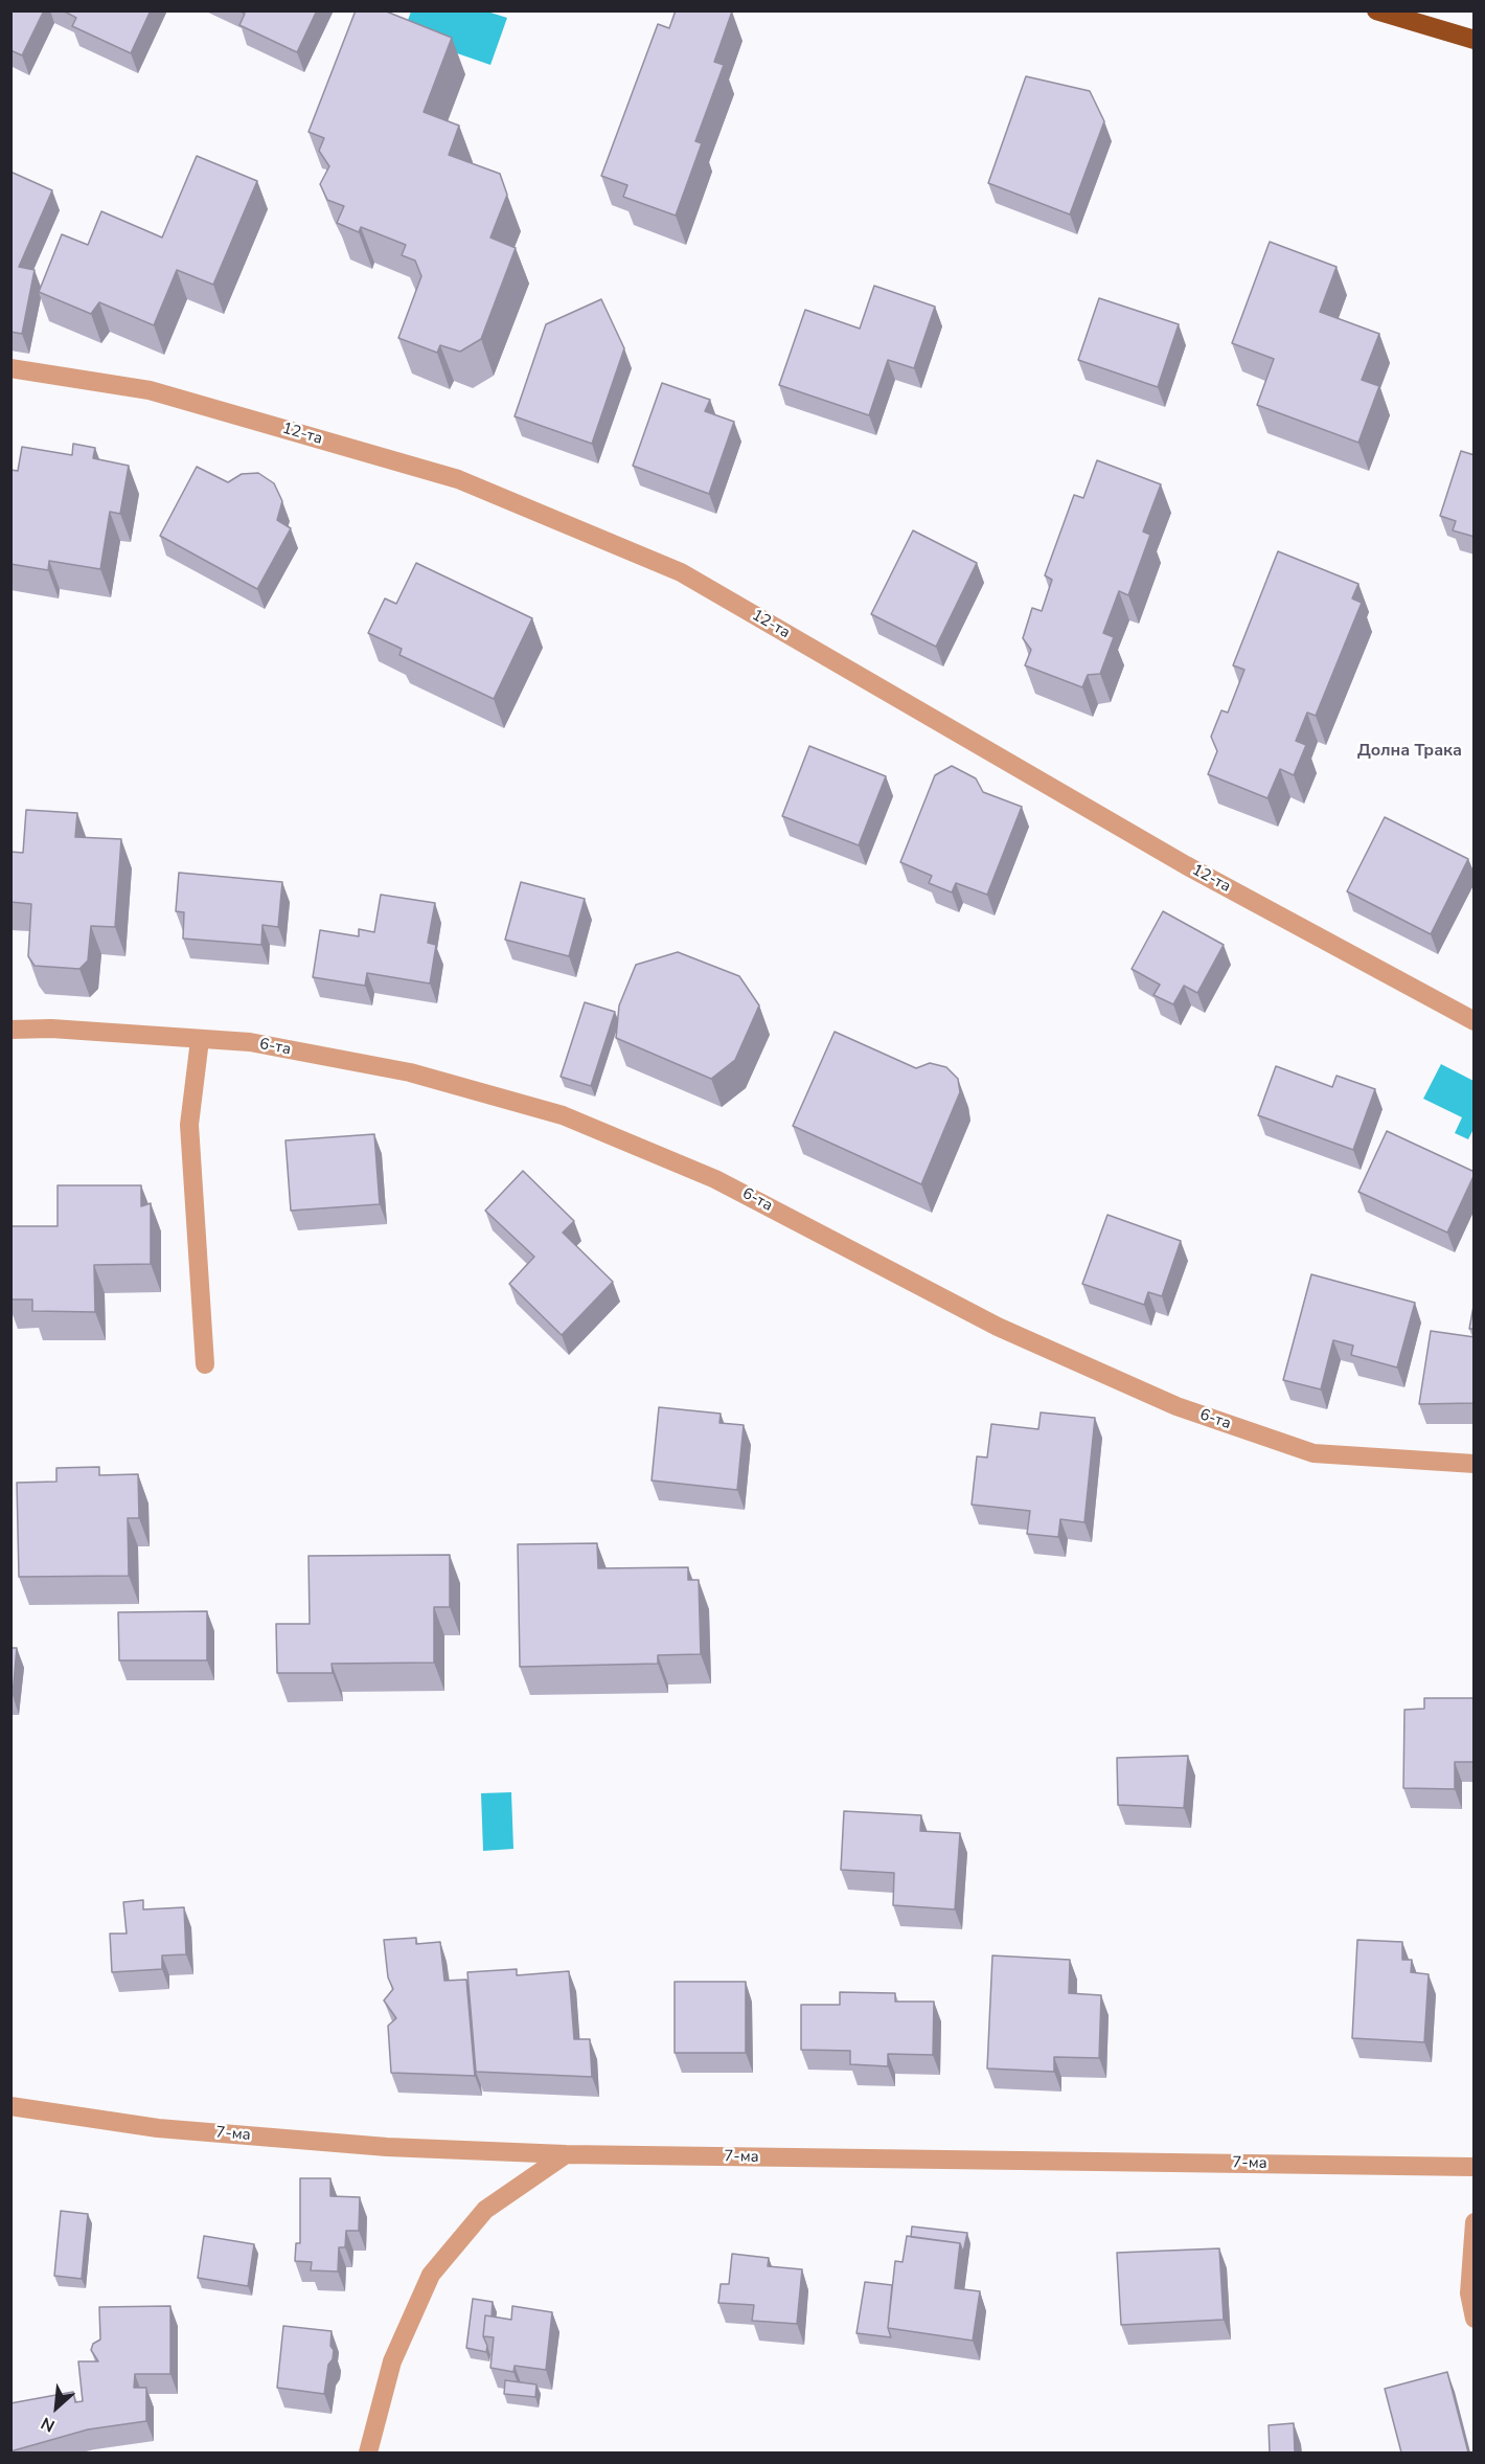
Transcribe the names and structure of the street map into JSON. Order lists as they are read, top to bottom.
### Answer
{
  "streets": {
    "street": ["12-та", "6-та", "7-ма"]
  },
  "districts": ["Долна Трака"],
  "north": "bottom left"
}
